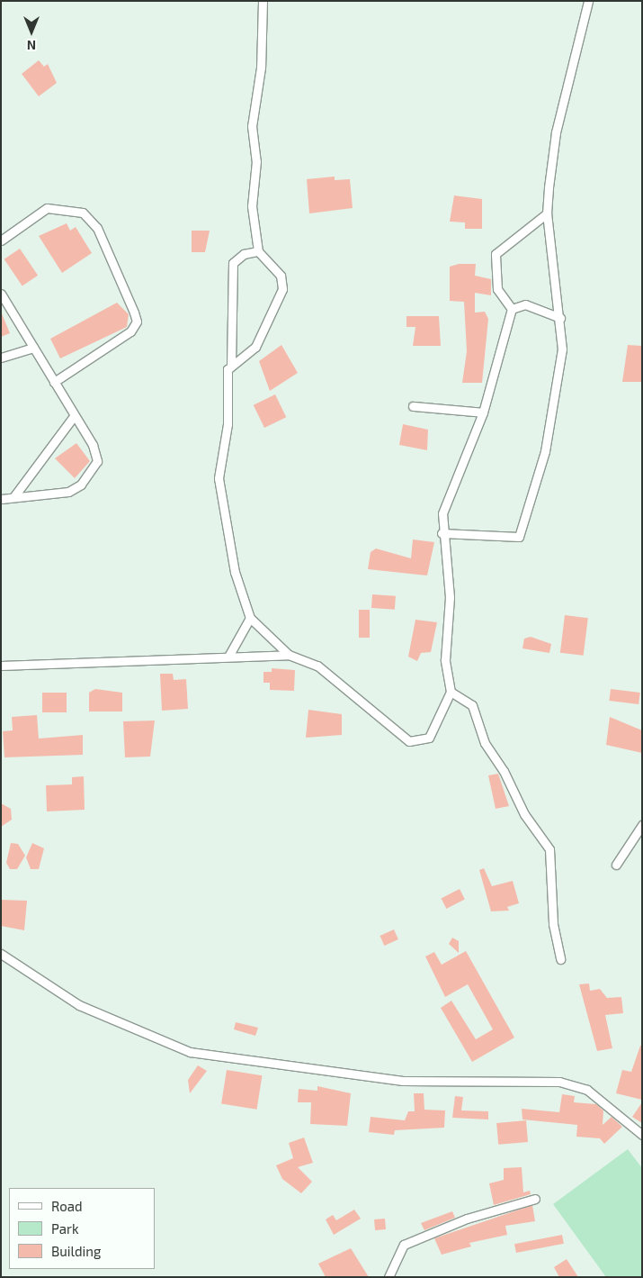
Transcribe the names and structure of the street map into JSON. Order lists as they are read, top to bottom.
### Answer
{
  "legend": ["Road", "Park", "Building"],
  "north": "bottom"
}
